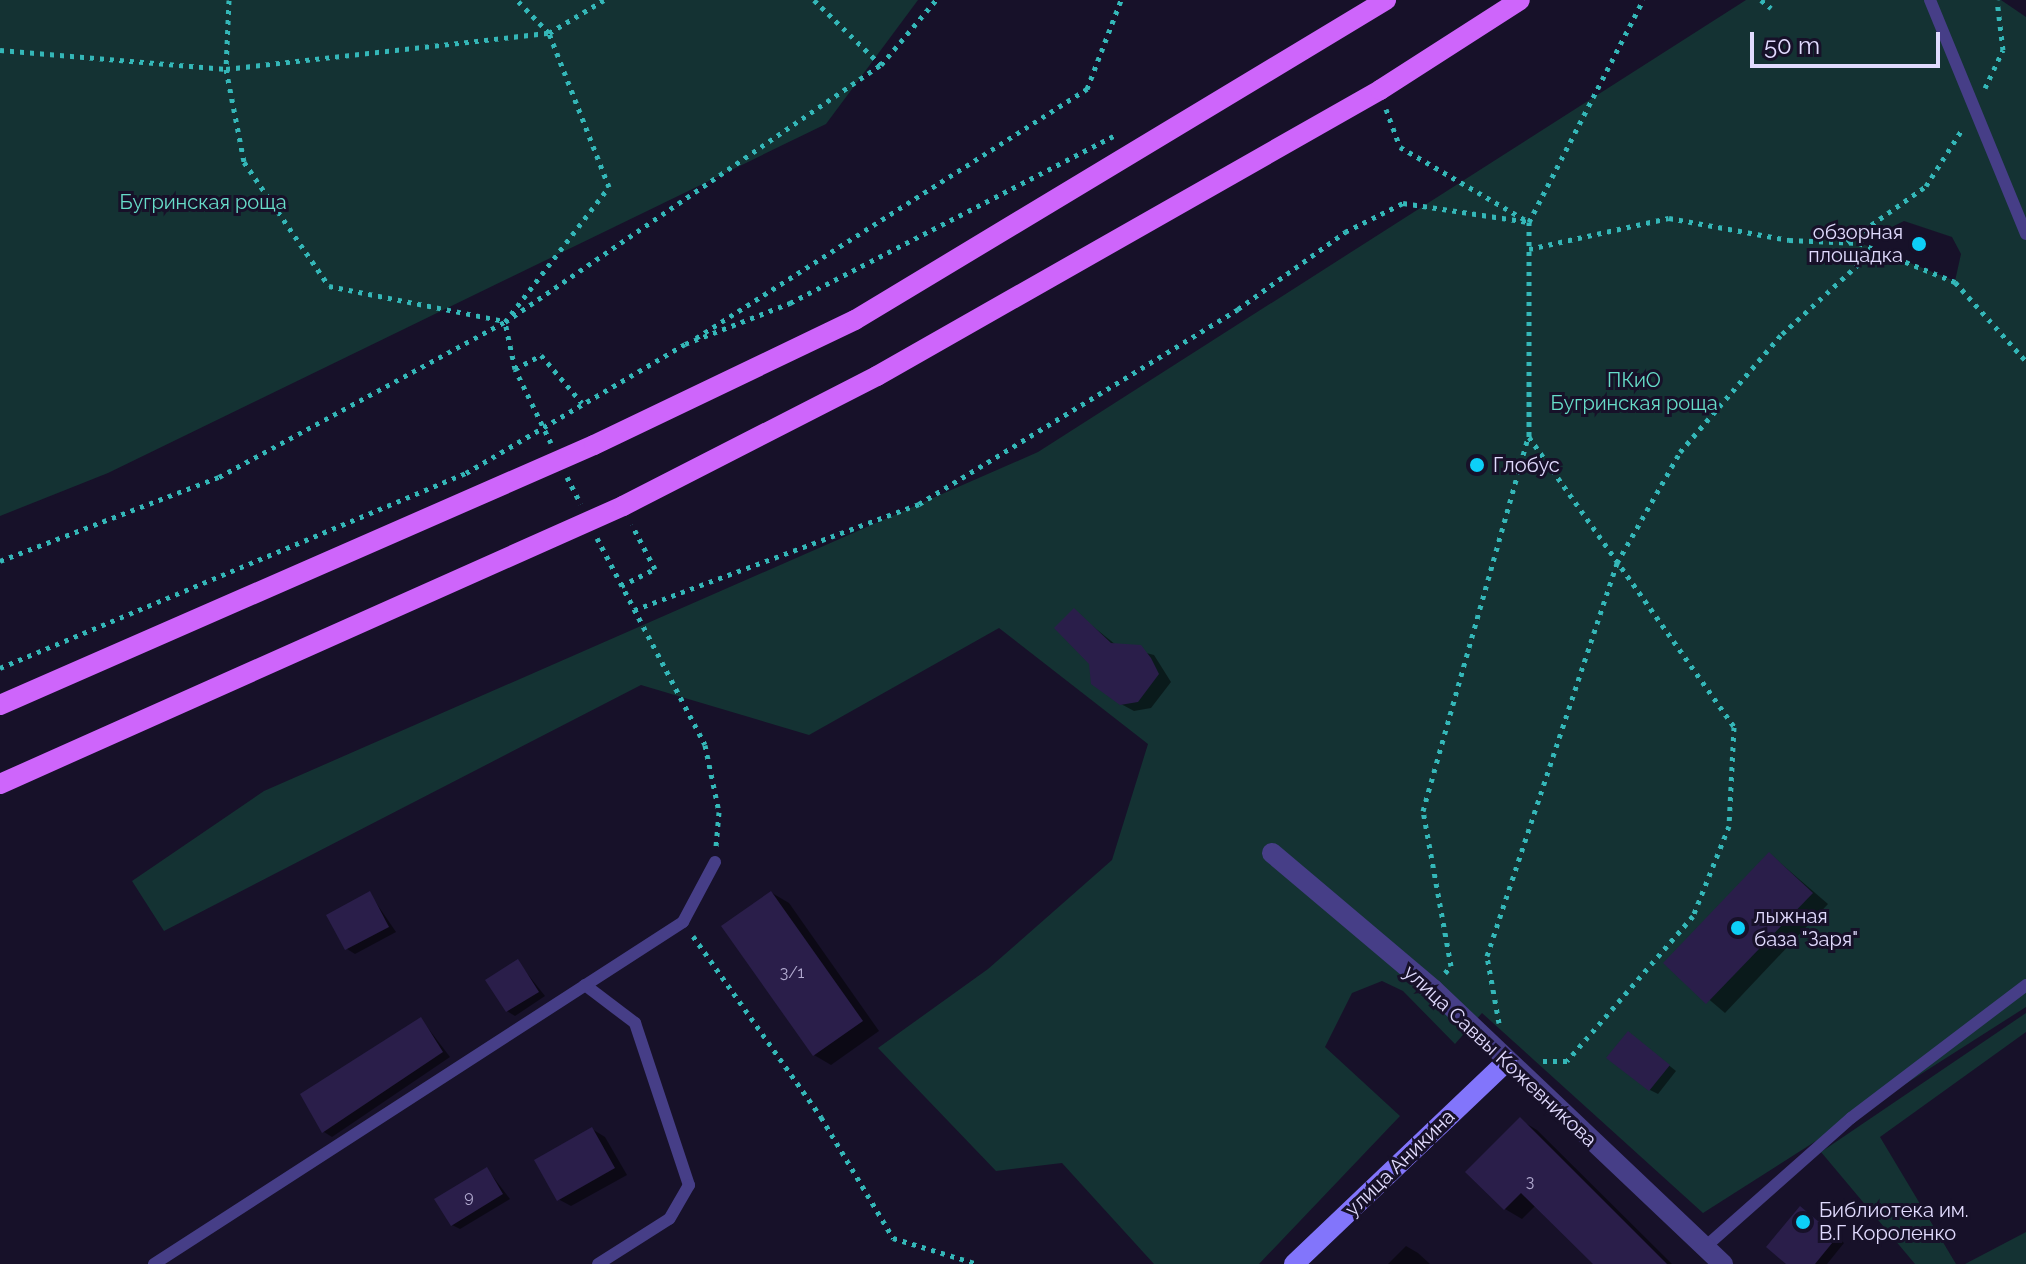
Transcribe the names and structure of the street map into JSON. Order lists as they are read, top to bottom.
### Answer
{
  "streets": {
    "street": ["улица Саввы Кожевникова", "улица Аникина"]
  },
  "crossings": [
    ["улица Саввы Кожевникова", "улица Аникина"]
  ],
  "parks": ["Бугринская роща", "ПКиО Бугринская роща"],
  "places": [
    "обзорная площадка",
    "Глобус",
    "лыжная база \"Заря\"",
    "Библиотека им. В.Г Короленко"
  ],
  "house_numbers": ["3/1", "3", "9"],
  "scale_bar": "50 m"
}
